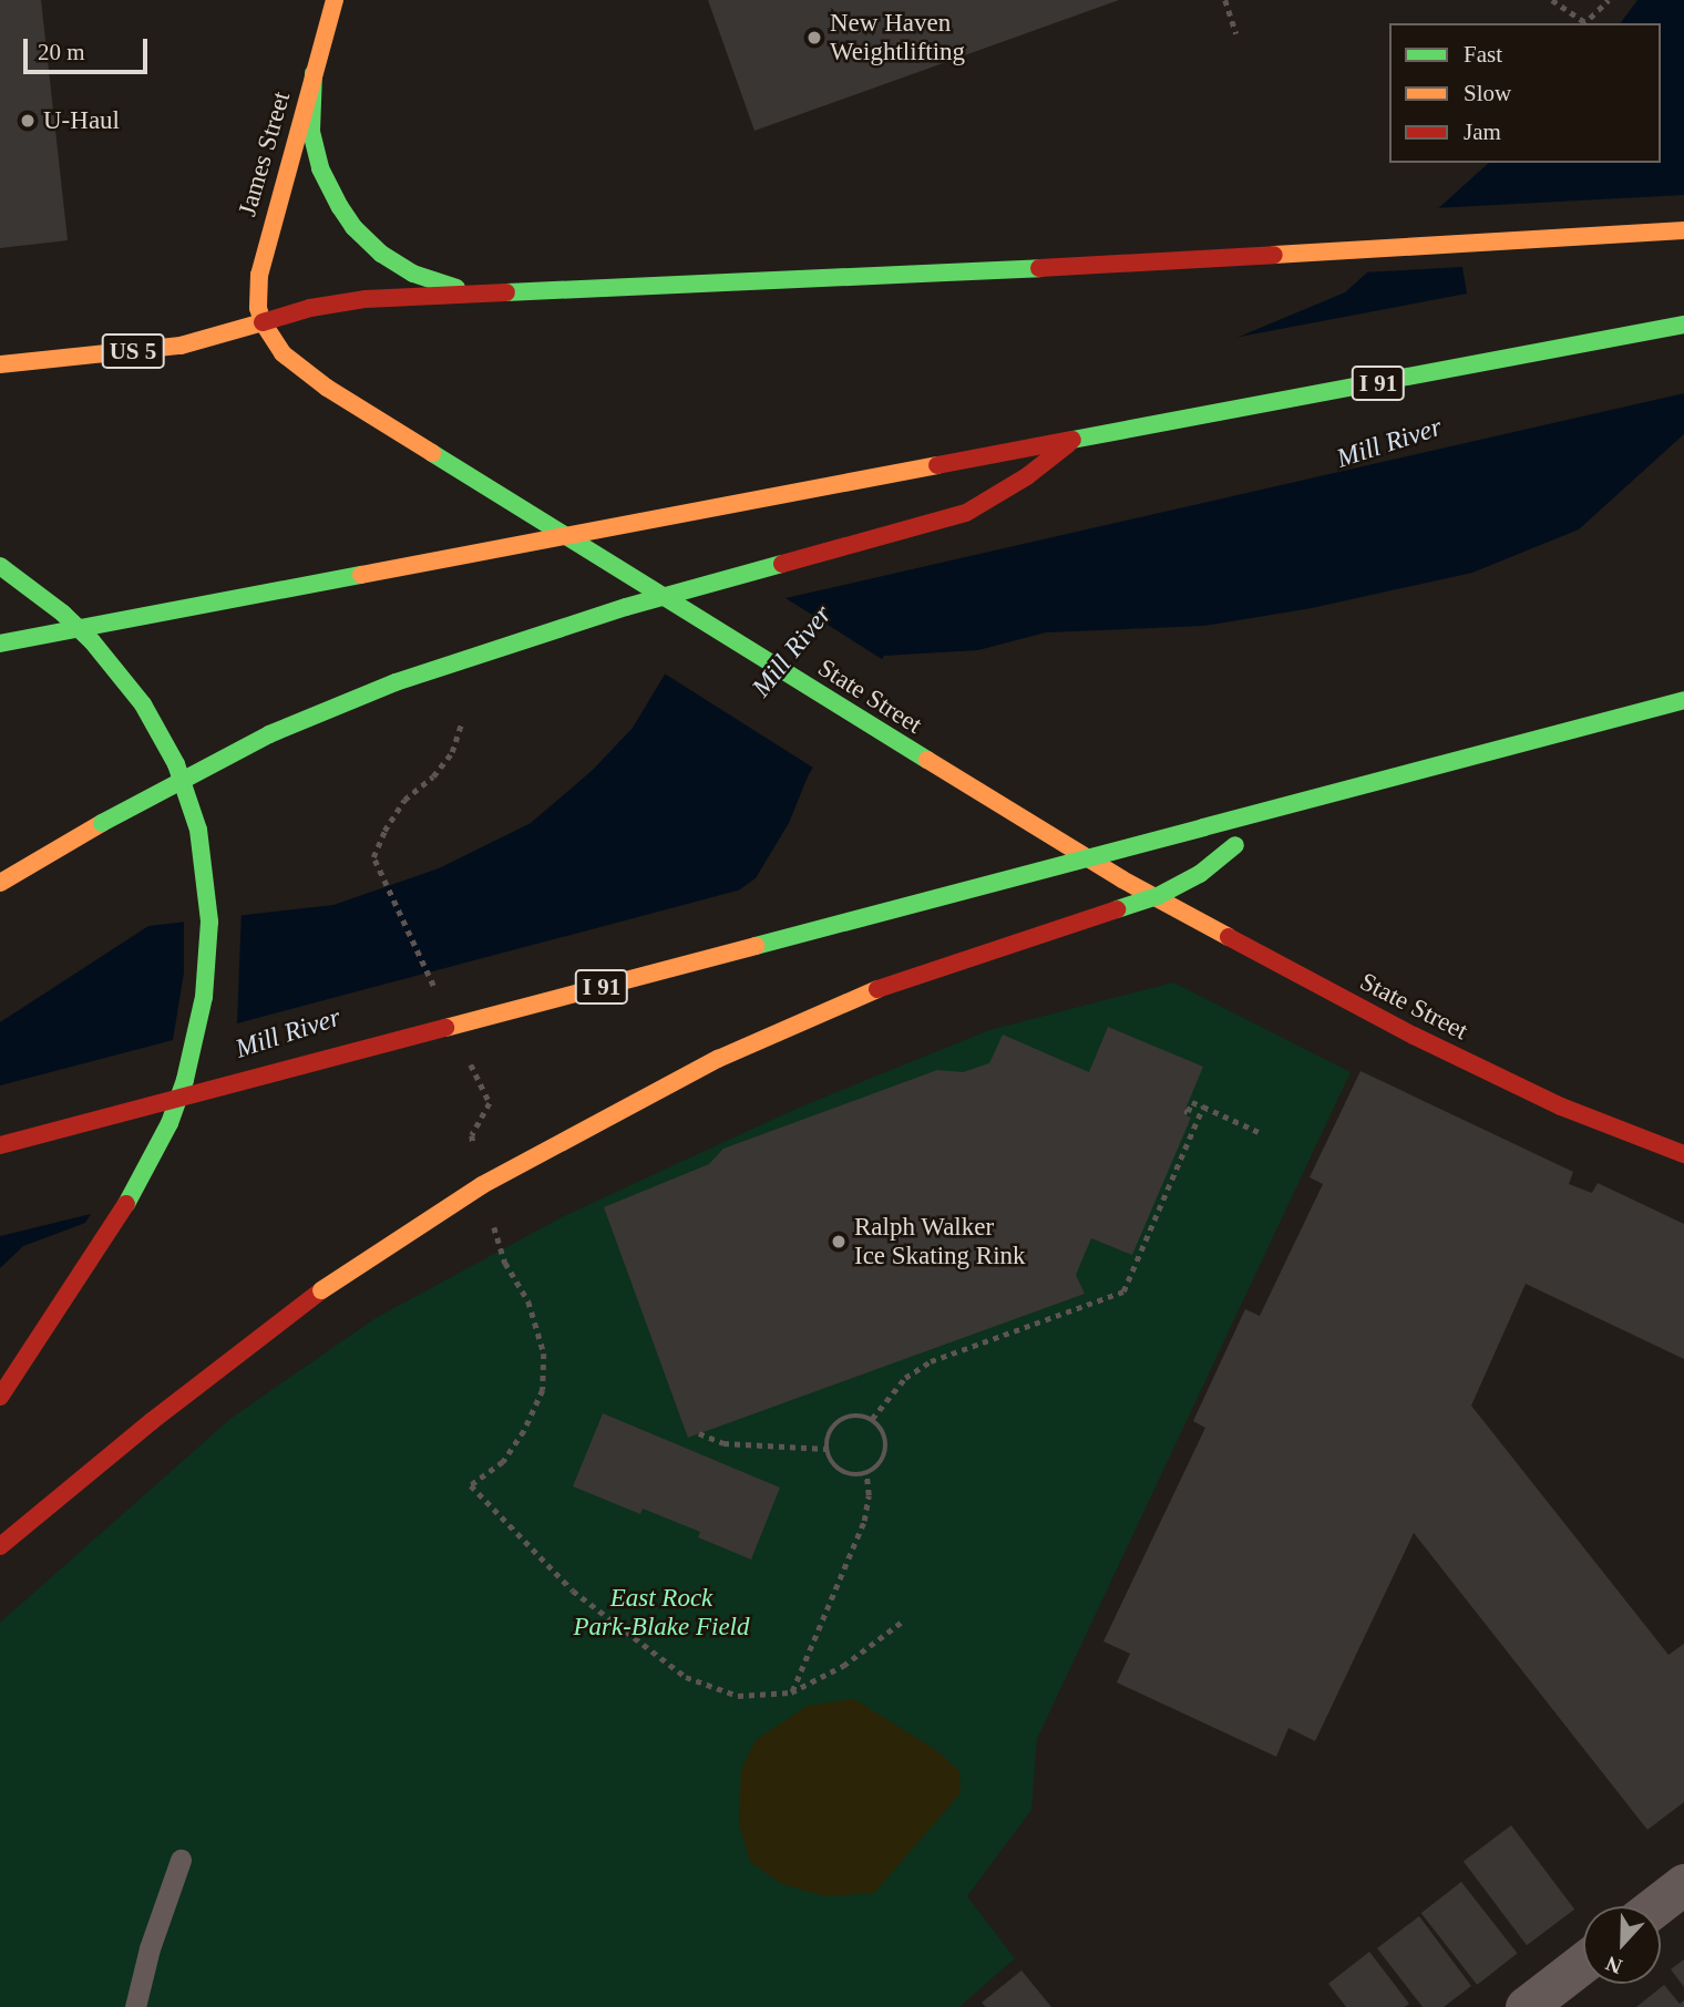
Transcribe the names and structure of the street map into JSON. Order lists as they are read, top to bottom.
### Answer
{
  "streets": {
    "main road": [
      "James Street",
      "US 5",
      "I 91",
      "State Street"
    ]
  },
  "crossings": [
    ["James Street", "US 5"],
    ["James Street", "State Street"],
    ["US 5", "State Street"]
  ],
  "water": ["Mill River"],
  "parks": ["East Rock Park-Blake Field"],
  "places": ["New Haven Weightlifting", "U-Haul", "Ralph Walker Ice Skating Rink"],
  "legend": ["Fast", "Slow", "Jam"],
  "scale_bar": "20 m",
  "north": "bottom"
}
